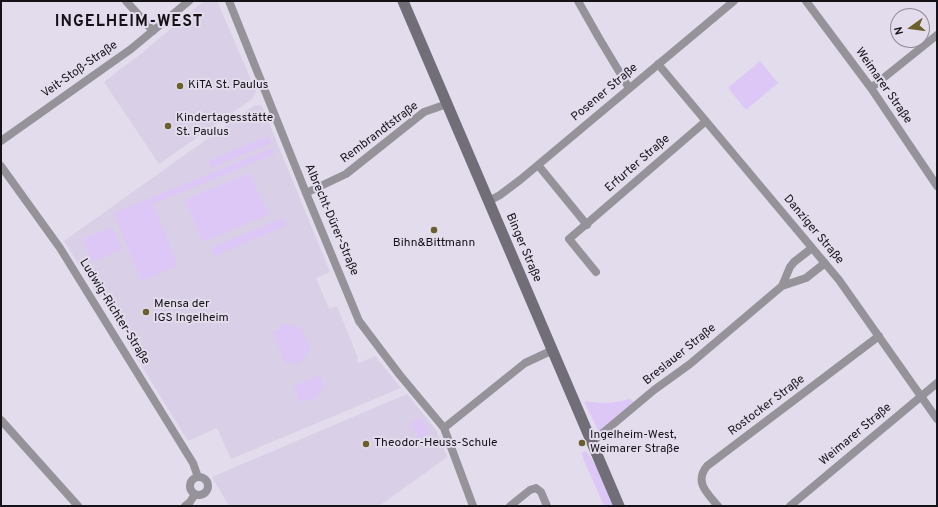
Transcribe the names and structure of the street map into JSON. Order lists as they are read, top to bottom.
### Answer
{
  "streets": {
    "main road": ["Binger Straße"],
    "street": [
      "Veit-Stoß-Straße",
      "Weimarer Straße",
      "Posener Straße",
      "Rembrandtstraße",
      "Erfurter Straße",
      "Albrecht-Dürer-Straße",
      "Danziger Straße",
      "Ludwig-Richter-Straße",
      "Breslauer Straße",
      "Rostocker Straße"
    ]
  },
  "crossings": [
    ["Weimarer Straße", "Danziger Straße"],
    ["Posener Straße", "Danziger Straße"],
    ["Posener Straße", "Binger Straße"],
    ["Rembrandtstraße", "Albrecht-Dürer-Straße"],
    ["Rembrandtstraße", "Binger Straße"],
    ["Erfurter Straße", "Danziger Straße"],
    ["Danziger Straße", "Breslauer Straße"],
    ["Danziger Straße", "Rostocker Straße"],
    ["Binger Straße", "Breslauer Straße"]
  ],
  "districts": ["INGELHEIM-WEST"],
  "places": [
    "KiTA St. Paulus",
    "Kindertagesstätte St. Paulus",
    "Bihn&Bittmann",
    "Mensa der IGS Ingelheim",
    "Ingelheim-West, Weimarer Straße",
    "Theodor-Heuss-Schule"
  ],
  "north": "left"
}
